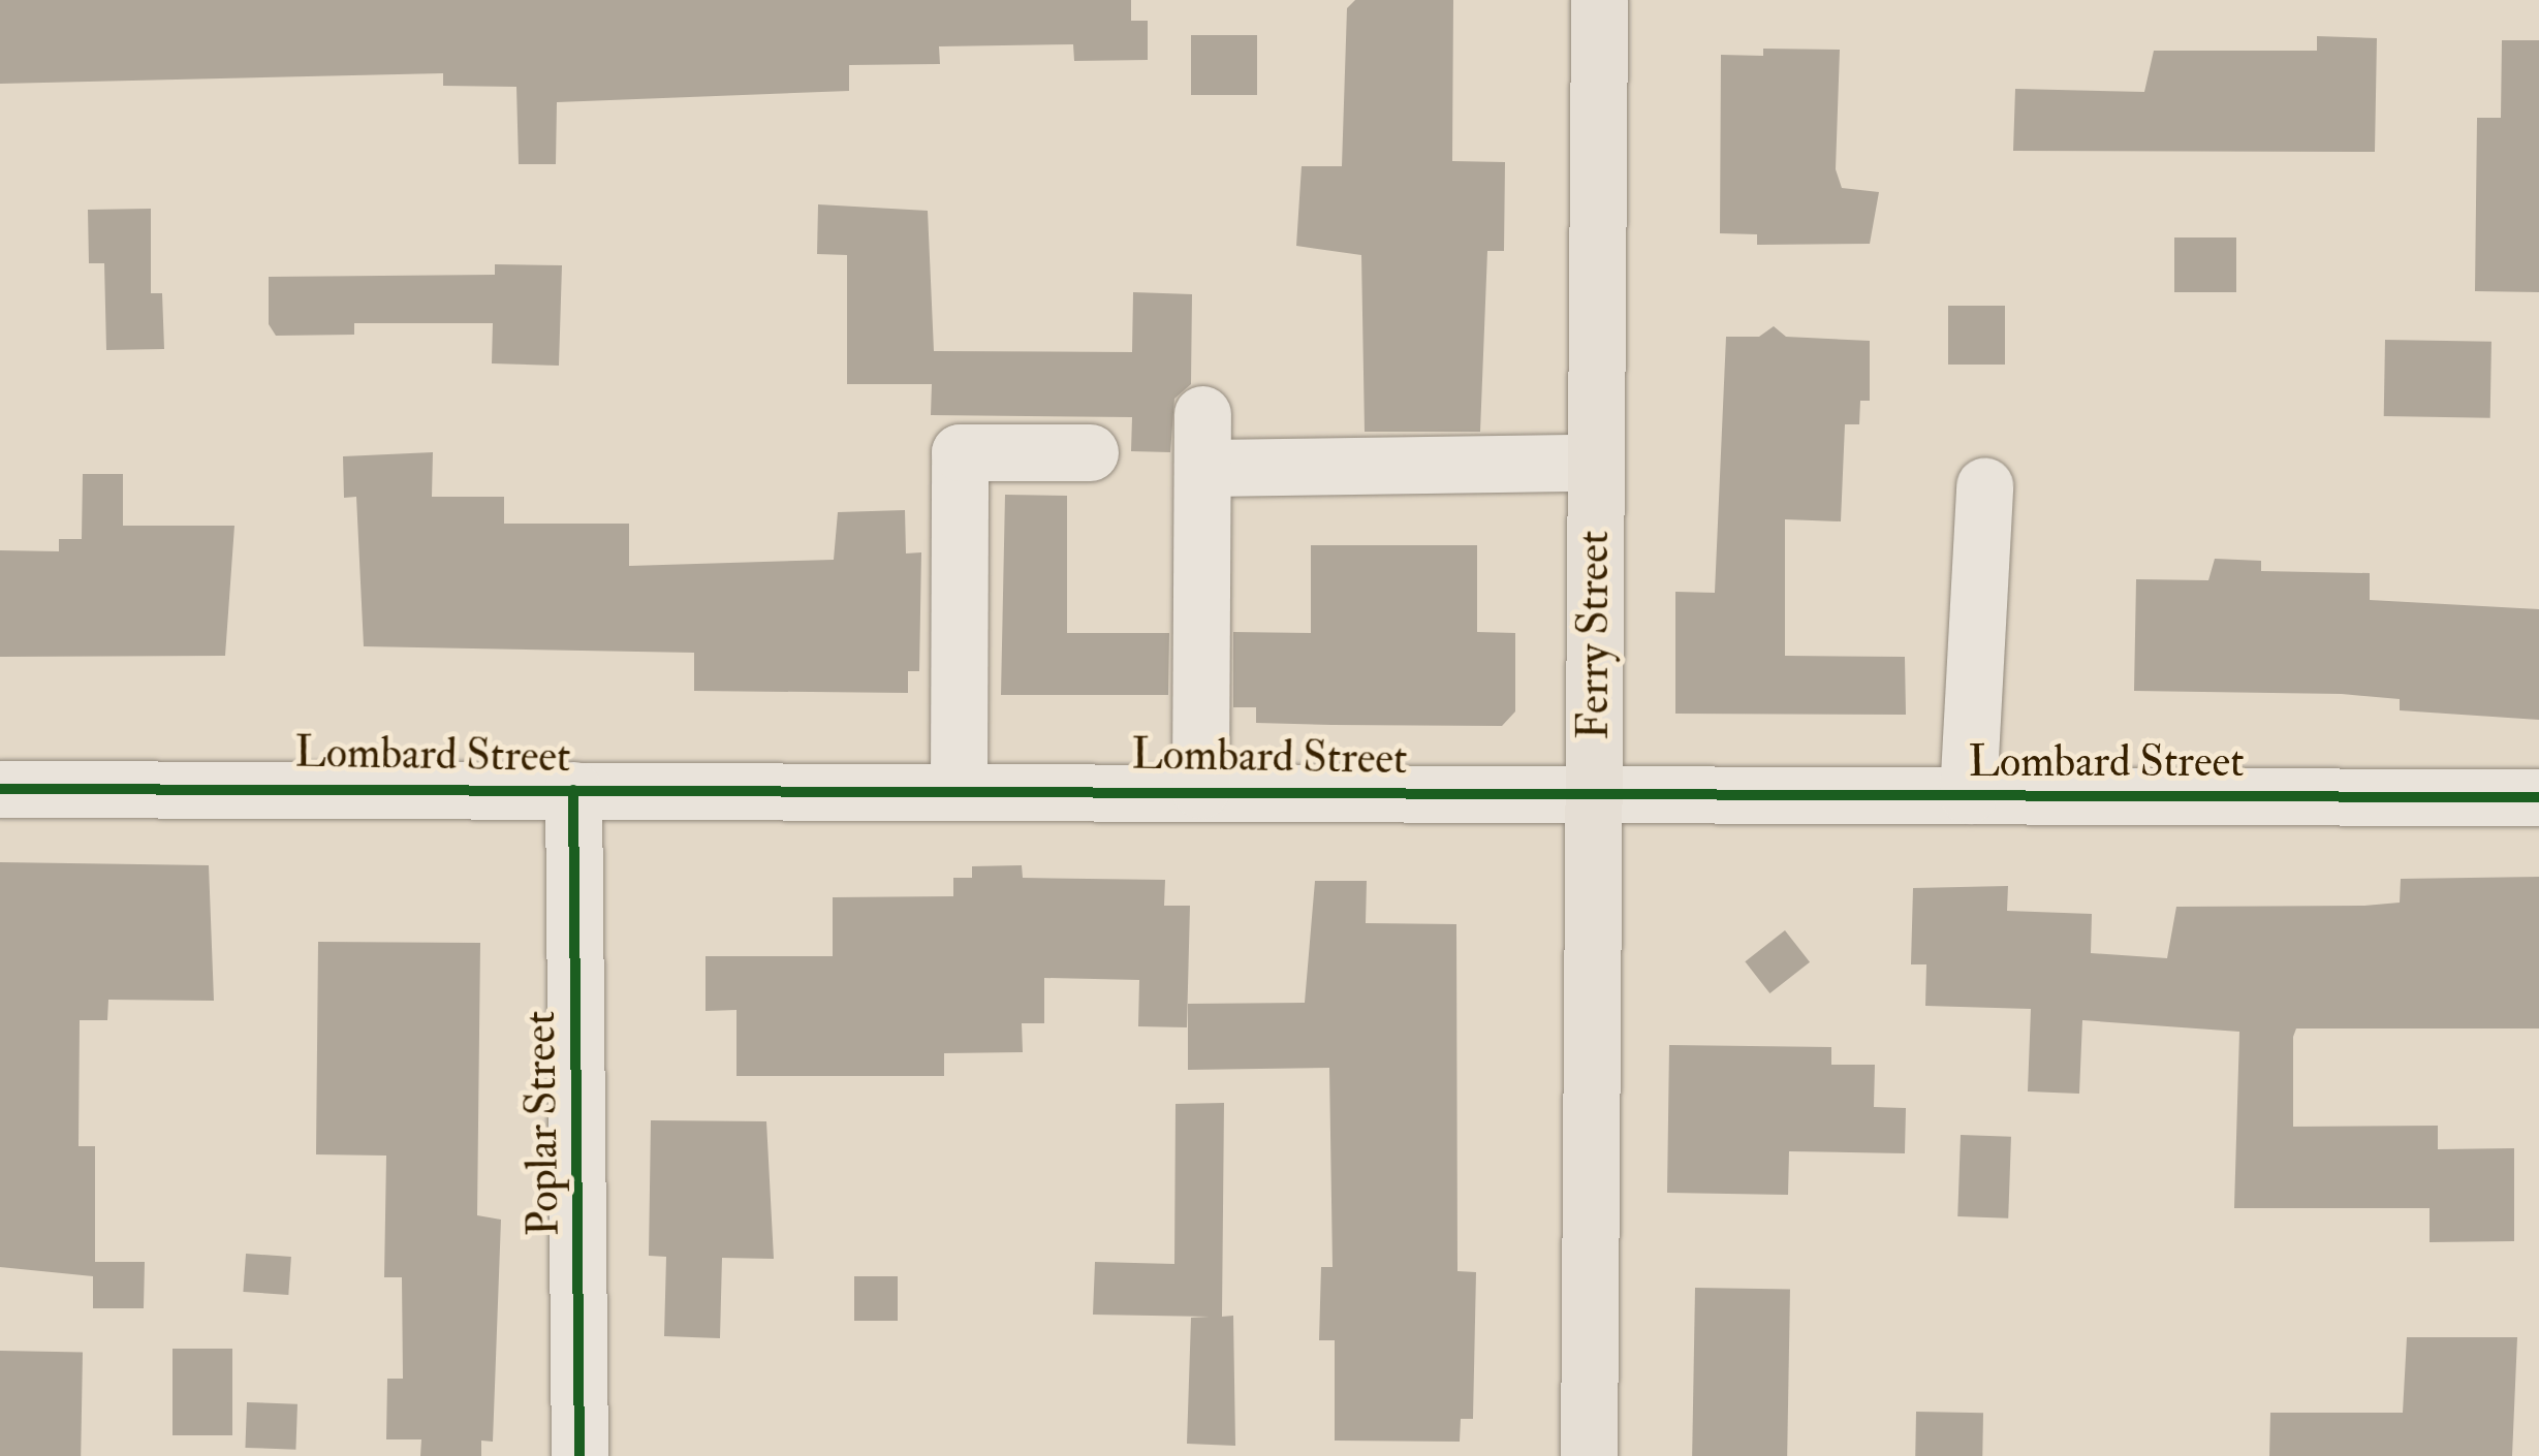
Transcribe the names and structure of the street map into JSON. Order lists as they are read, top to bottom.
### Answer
{
  "streets": {
    "main road": ["Ferry Street"],
    "street": ["Lombard Street", "Poplar Street"]
  },
  "crossings": [
    ["Ferry Street", "Lombard Street"],
    ["Lombard Street", "Poplar Street"]
  ]
}
